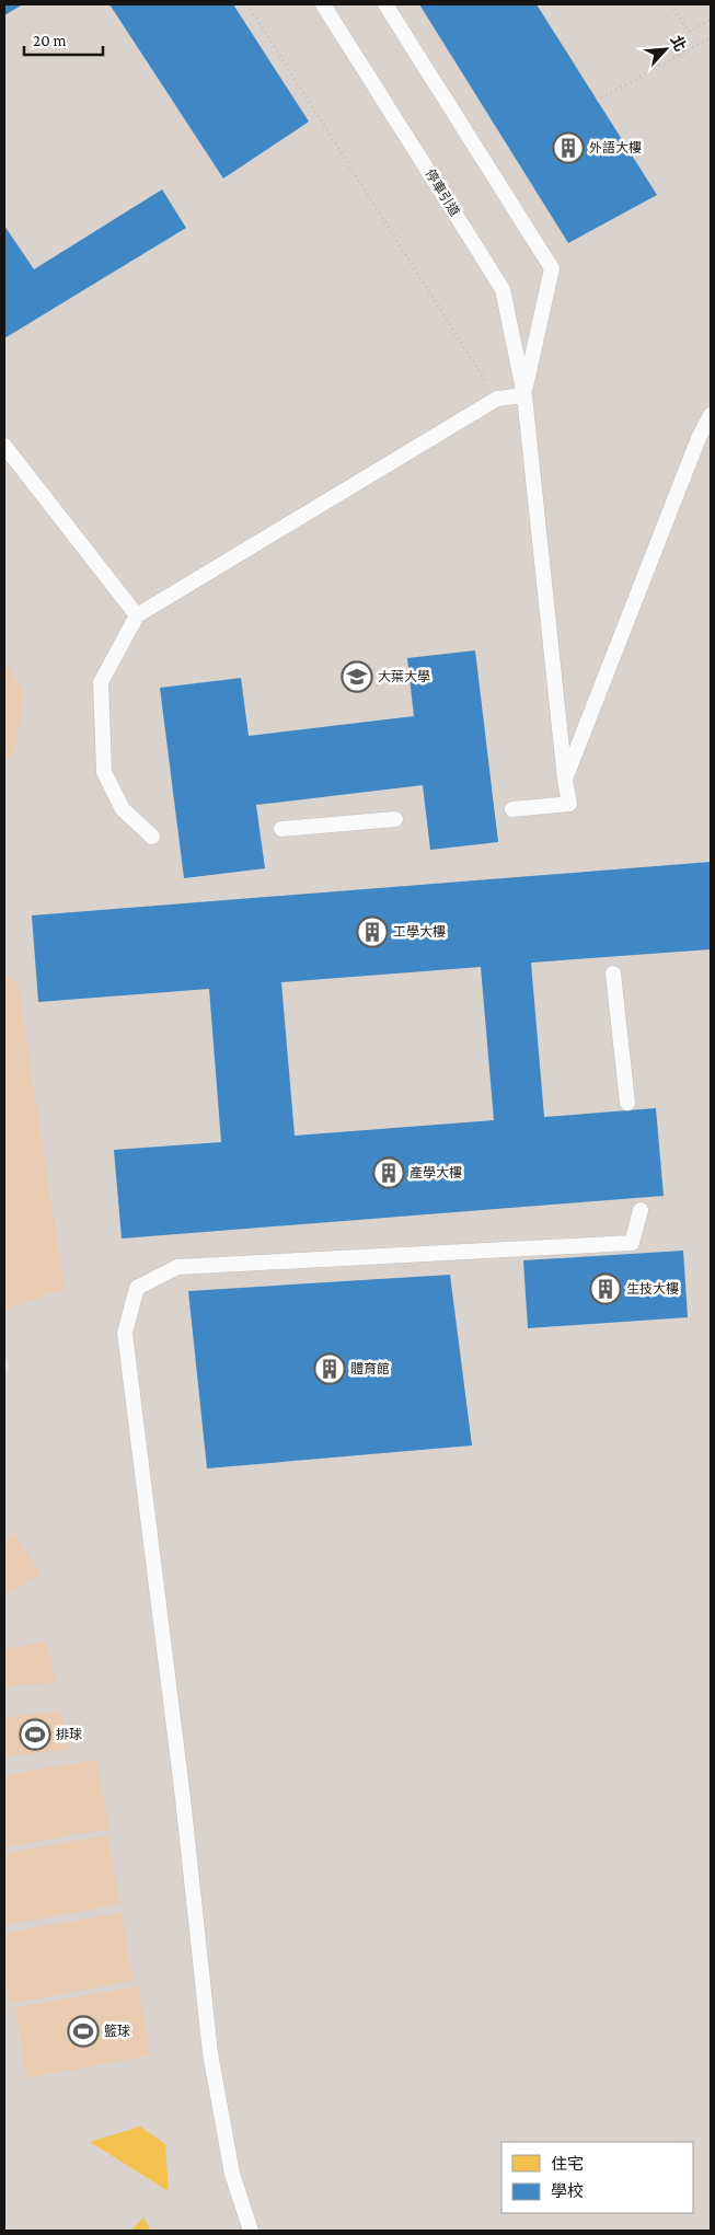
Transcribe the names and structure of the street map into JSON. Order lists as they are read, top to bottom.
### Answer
{
  "streets": {
    "lane": ["停車引道"]
  },
  "places": {
    "building": [
      "外語大樓",
      "工學大樓",
      "產學大樓",
      "生技大樓",
      "體育館"
    ],
    "school or university": ["大葉大學"],
    "sports": ["排球", "籃球"]
  },
  "legend": ["住宅", "學校"],
  "scale_bar": "20 m",
  "north": "top right"
}
